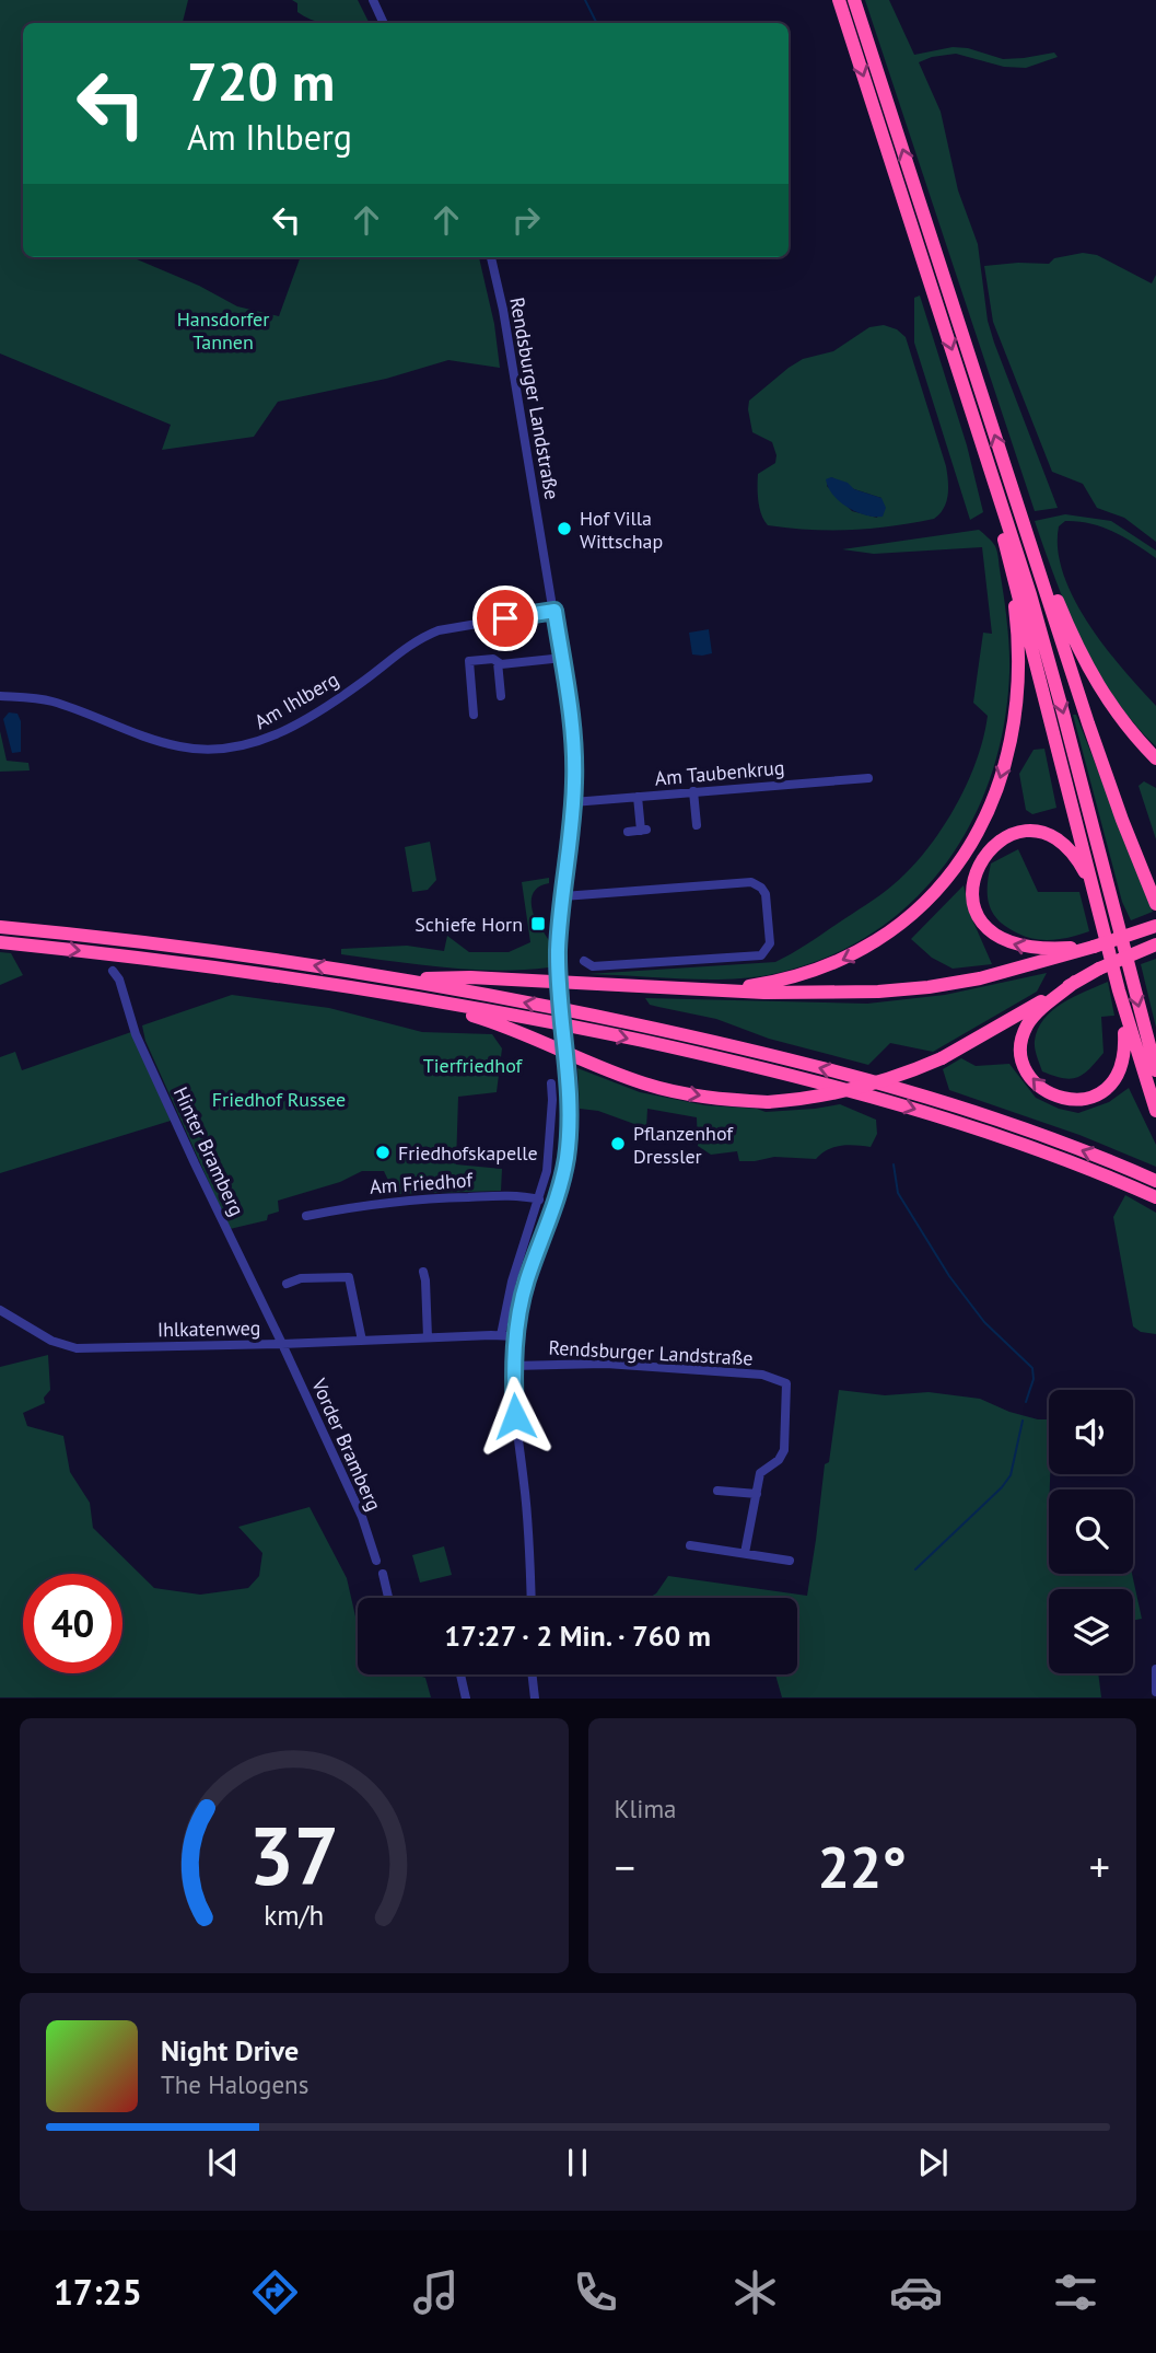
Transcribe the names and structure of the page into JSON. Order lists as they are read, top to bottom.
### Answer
{
  "streets": {
    "street": [
      "Rendsburger Landstraße",
      "Am Ihlberg",
      "Am Taubenkrug",
      "Hinter Bramberg",
      "Am Friedhof",
      "Ihlkatenweg",
      "Vorder Bramberg"
    ]
  },
  "crossings": [
    ["Rendsburger Landstraße", "Am Ihlberg"],
    ["Rendsburger Landstraße", "Am Taubenkrug"],
    ["Rendsburger Landstraße", "Ihlkatenweg"],
    ["Hinter Bramberg", "Ihlkatenweg"],
    ["Hinter Bramberg", "Vorder Bramberg"],
    ["Ihlkatenweg", "Vorder Bramberg"]
  ],
  "parks": ["Hansdorfer Tannen", "Tierfriedhof", "Friedhof Russee"],
  "places": {
    "other": ["Hof Villa Wittschap", "Pflanzenhof Dressler", "Friedhofskapelle"],
    "transit": ["Schiefe Horn"]
  },
  "page": {
    "turn": ["720 m", "Am Ihlberg"],
    "limit": "40",
    "trip": "17:27 · 2 Min. · 760 m",
    "tile": "Klima",
    "heat": ["−", "22°", "+"],
    "song": ["Night Drive", "The Halogens"],
    "tabs": "17:25",
    "gauge": ["37", "km/h"]
  }
}
